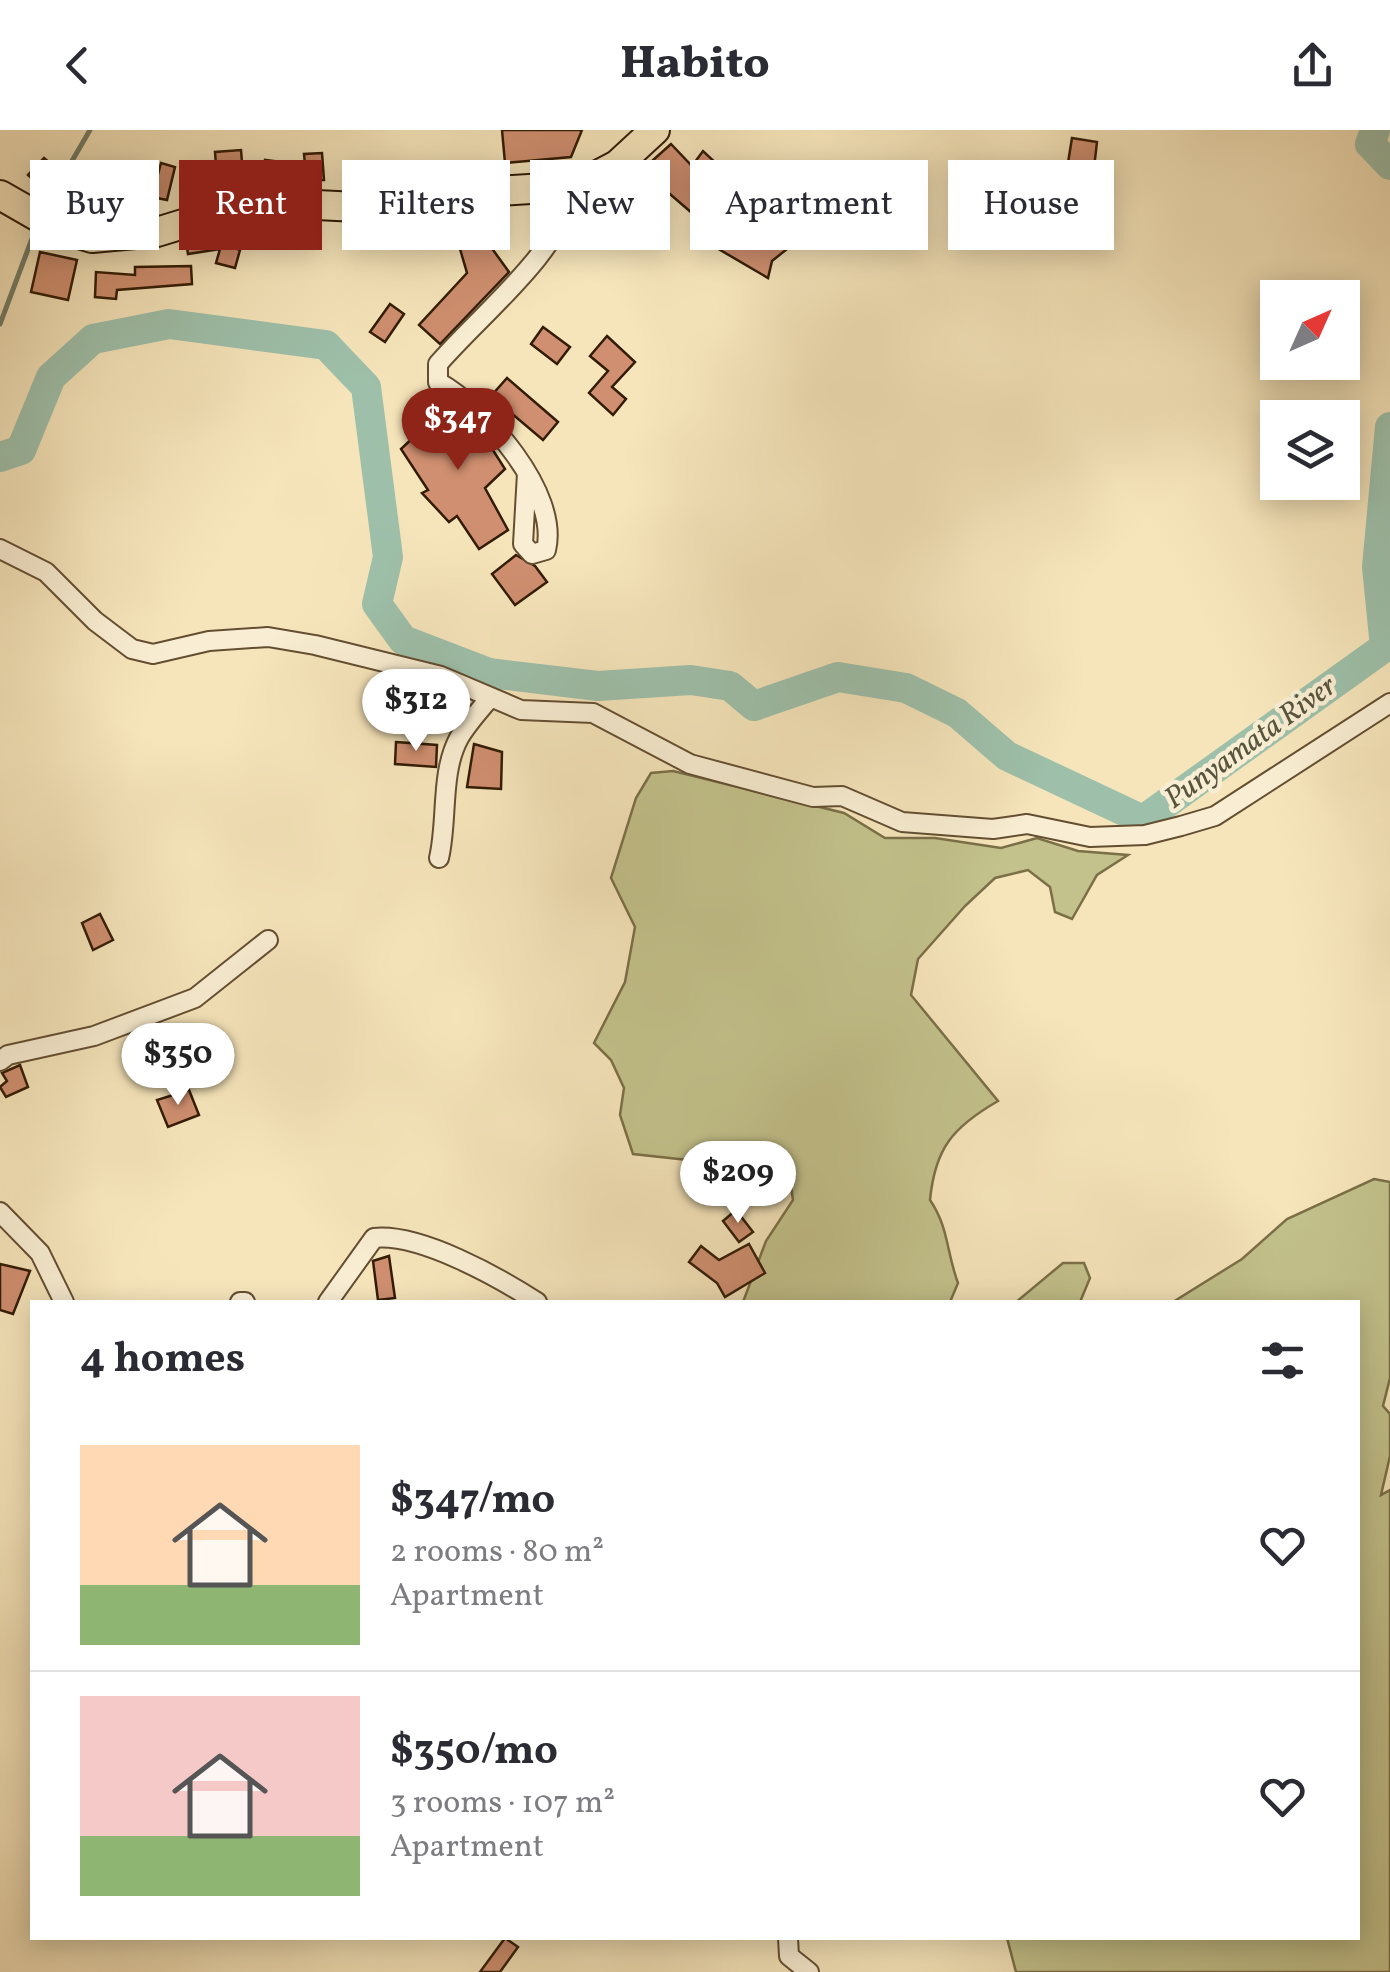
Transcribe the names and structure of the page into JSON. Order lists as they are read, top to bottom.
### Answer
{
  "water": ["Punyamata River"],
  "north": "top right",
  "page": {
    "header": "Habito",
    "chip": [
      "Buy",
      "Rent",
      "Filters",
      "New",
      "Apartment",
      "House"
    ],
    "price": [
      "$347",
      "$312",
      "$350",
      "$209"
    ],
    "heading": "4 homes",
    "list": [
      {
        "name": "$347/mo",
        "note": "2 rooms · 80 m² · Apartment"
      },
      {
        "name": "$350/mo",
        "note": "3 rooms · 107 m² · Apartment"
      }
    ]
  }
}
